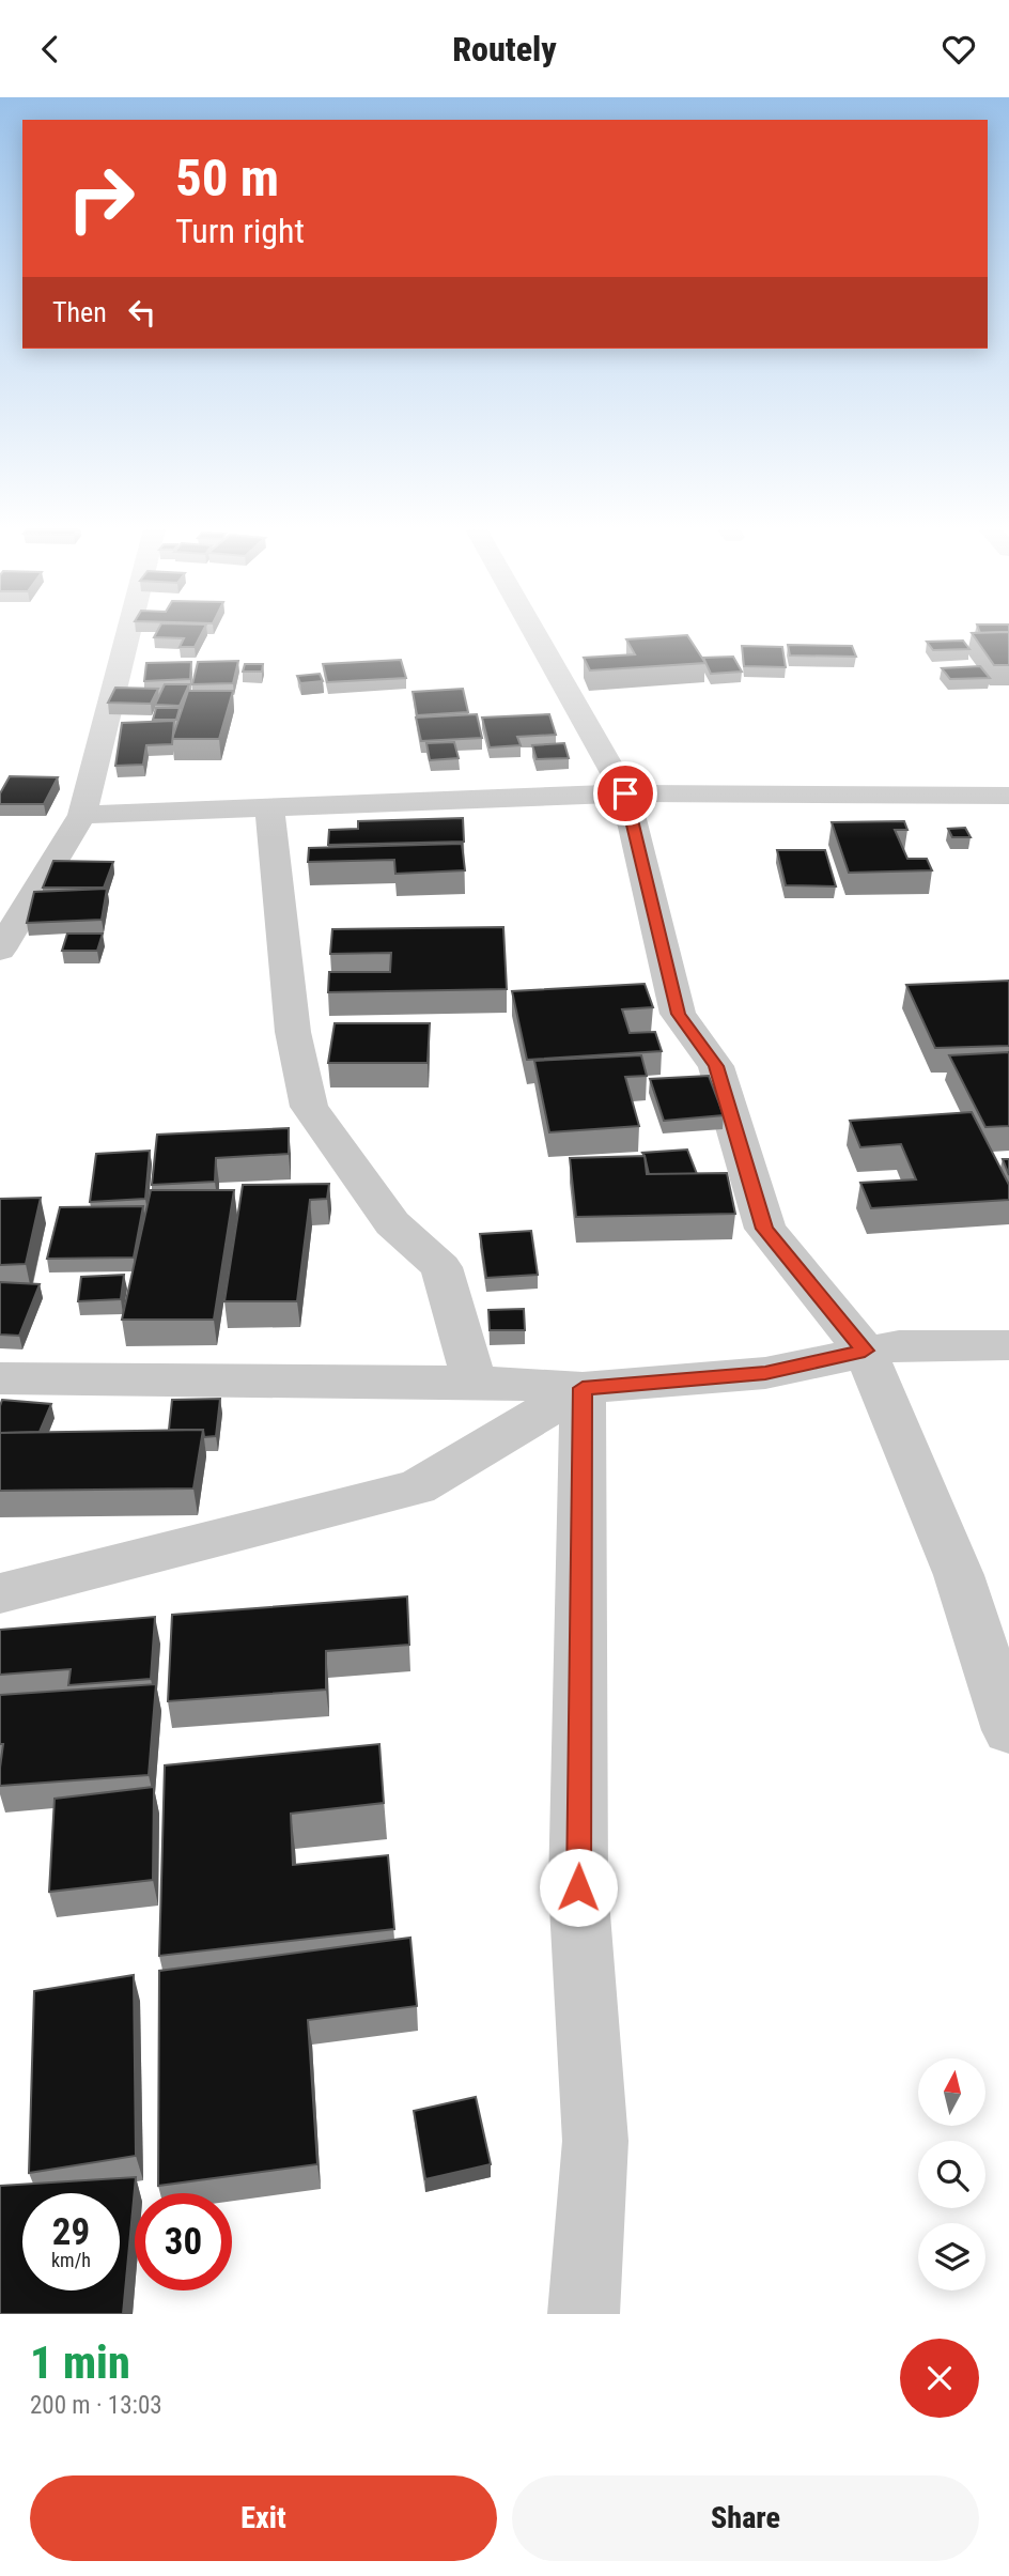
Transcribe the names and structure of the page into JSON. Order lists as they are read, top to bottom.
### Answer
{
  "north": "top",
  "page": {
    "header": "Routely",
    "turn": ["50 m", "Turn right"],
    "then": "Then",
    "speed": "29 km/h",
    "limit": "30",
    "heading": ["1 min", "200 m · 13:03"],
    "buttons": ["Exit", "Share"]
  }
}
